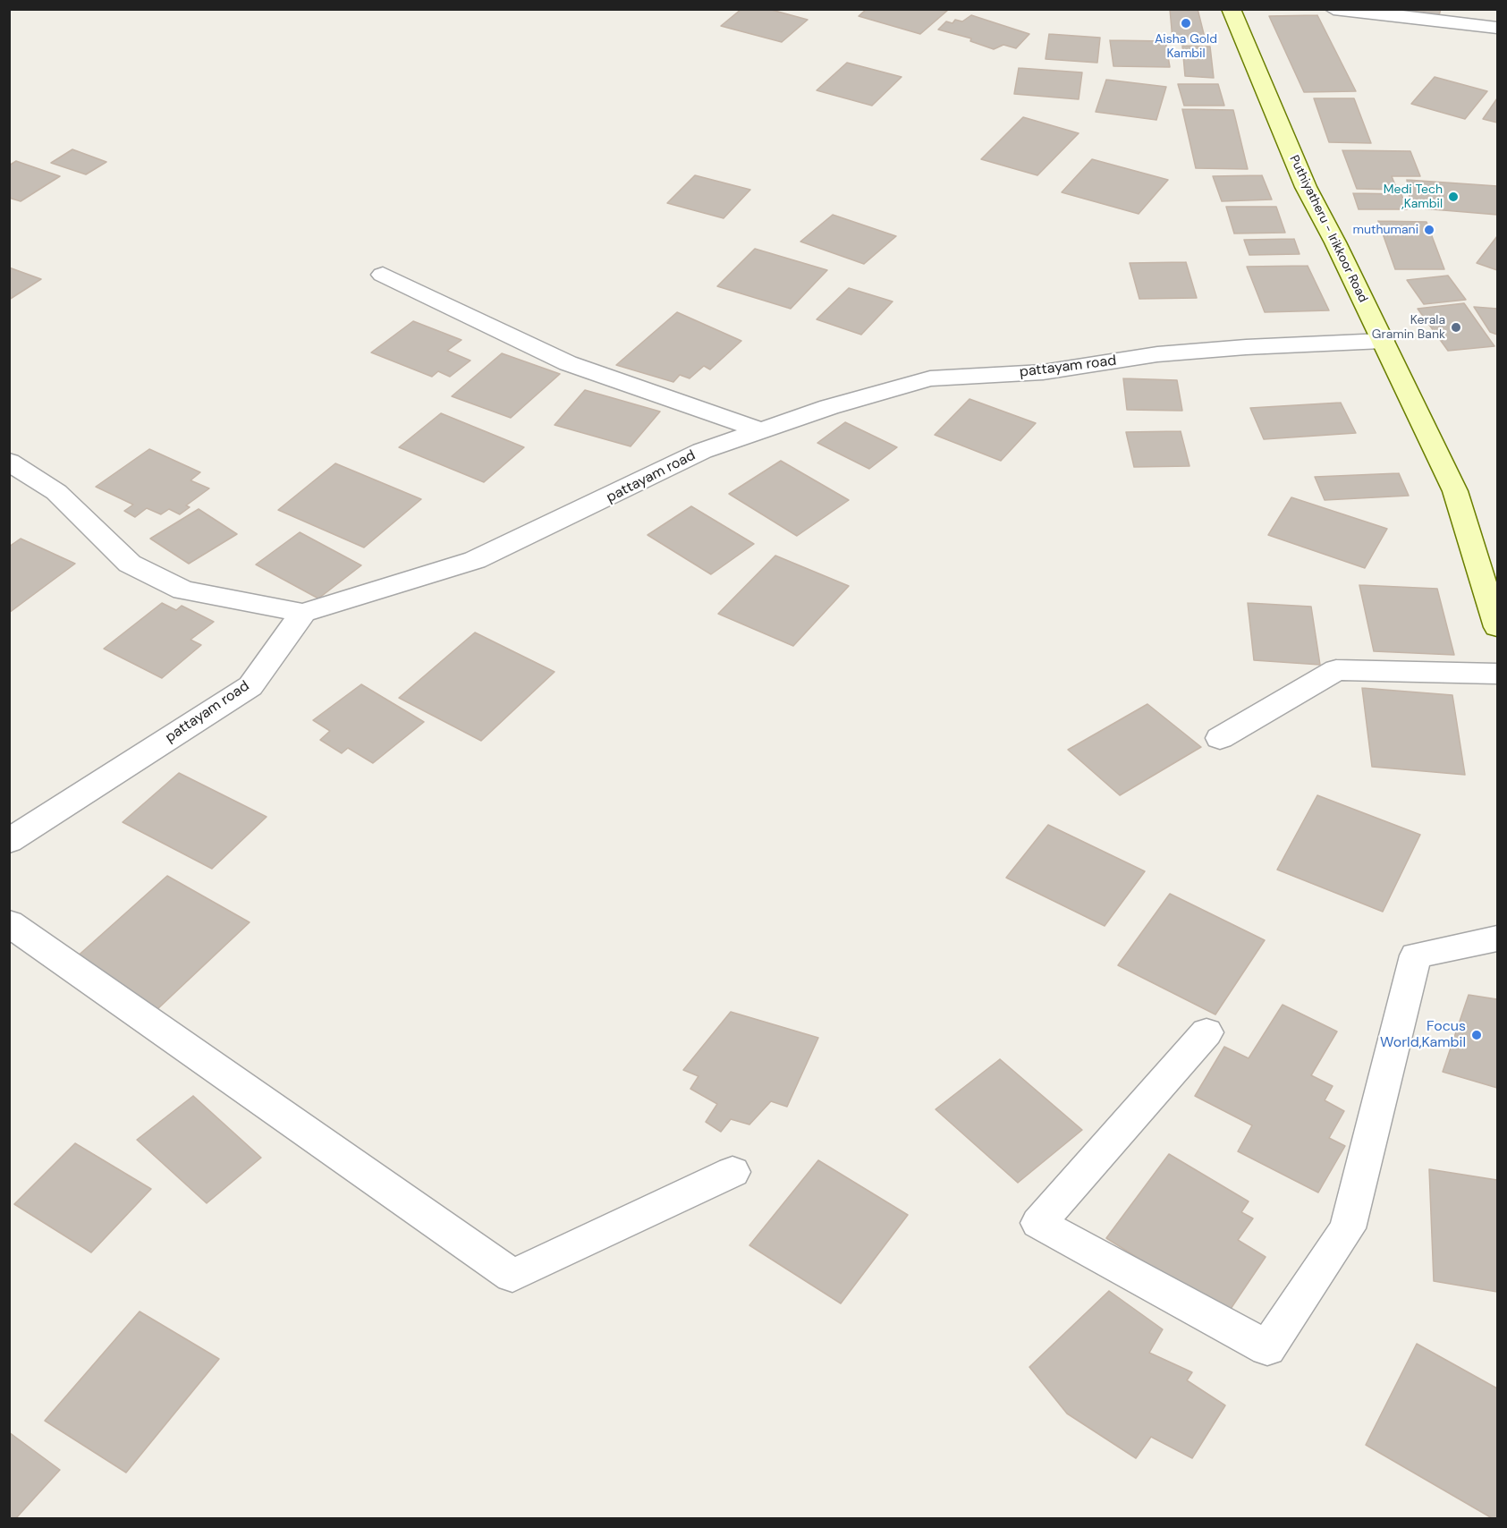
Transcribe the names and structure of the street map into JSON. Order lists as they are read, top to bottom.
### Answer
{
  "streets": {
    "main road": ["Puthiyatheru - Irikkoor Road"],
    "street": ["pattayam road"]
  },
  "crossings": [
    ["Puthiyatheru - Irikkoor Road", "pattayam road"]
  ],
  "places": [
    "Aisha Gold Kambil",
    "Medi Tech ,Kambil",
    "muthumani",
    "Kerala Gramin Bank",
    "Focus World,Kambil"
  ]
}
